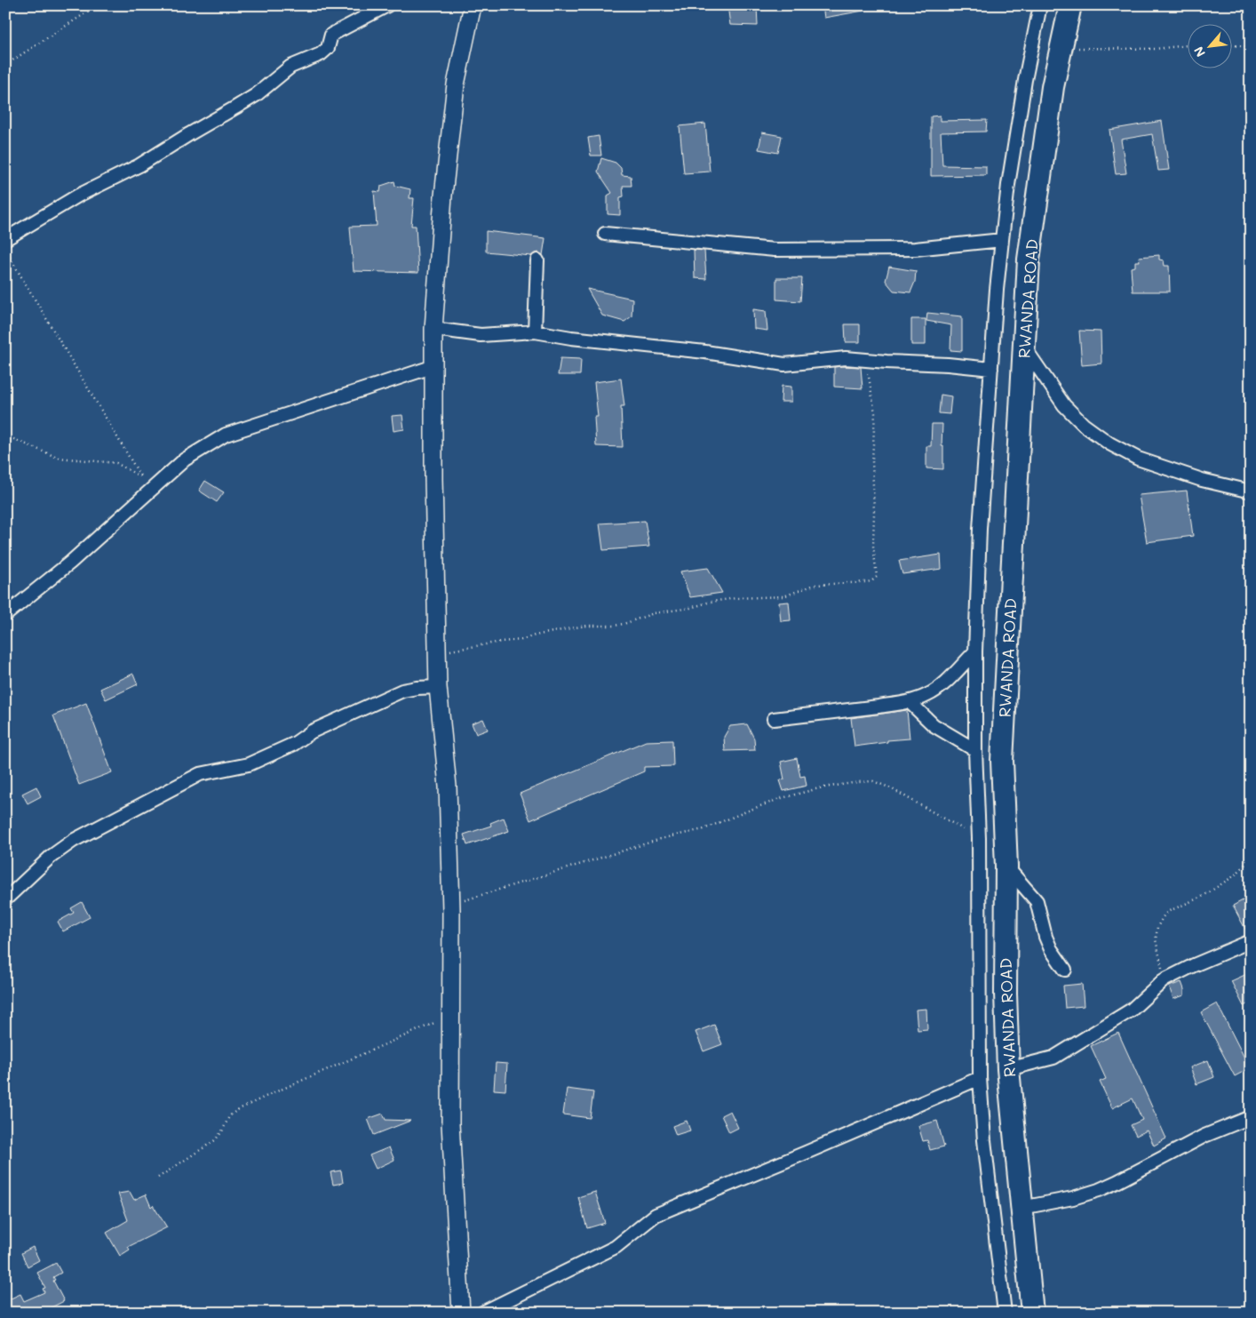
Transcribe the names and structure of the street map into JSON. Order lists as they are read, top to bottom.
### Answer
{
  "streets": {
    "highway": ["RWANDA ROAD"]
  },
  "north": "bottom left"
}
